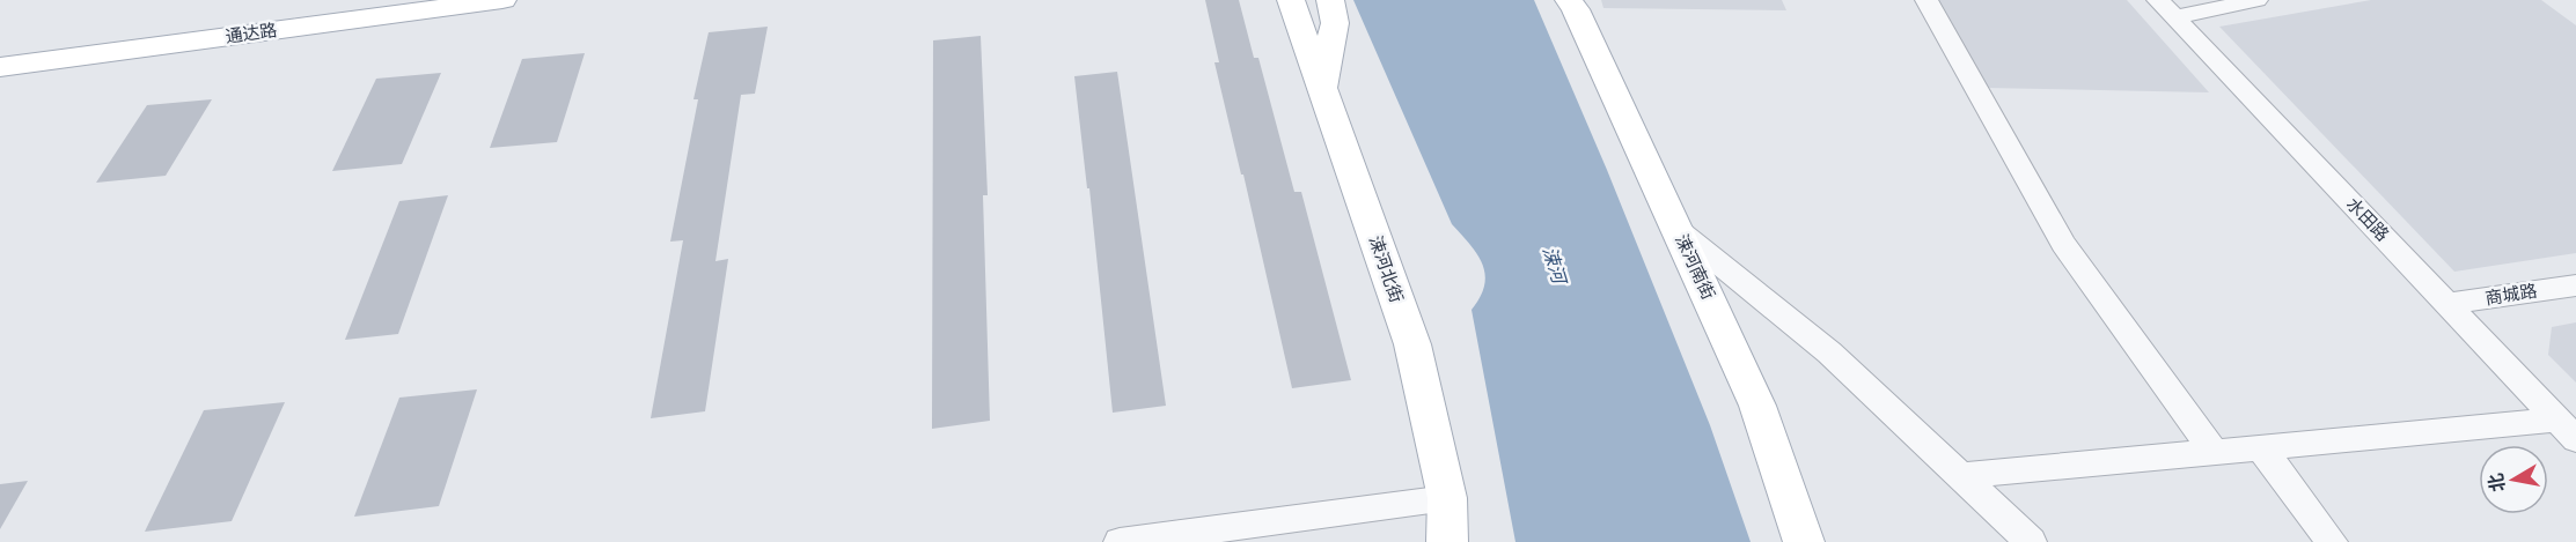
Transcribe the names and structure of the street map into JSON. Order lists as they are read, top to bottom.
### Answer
{
  "streets": {
    "main road": ["通达路", "涑河南街", "涑河北街"],
    "street": ["水田路", "商城路"]
  },
  "crossings": [
    ["水田路", "商城路"]
  ],
  "water": ["涑河"],
  "north": "left"
}
